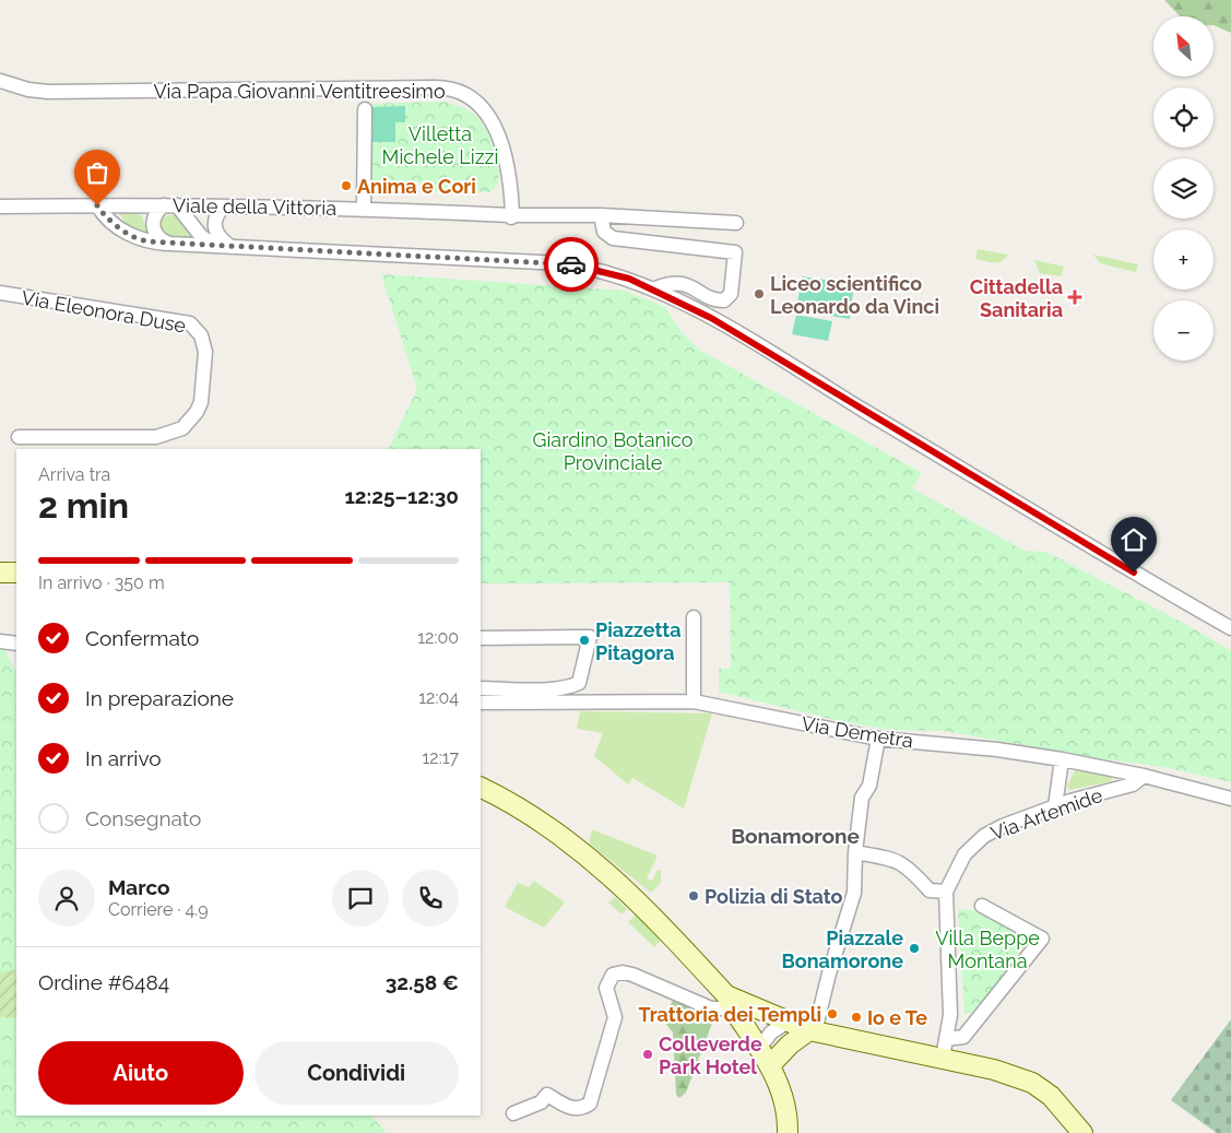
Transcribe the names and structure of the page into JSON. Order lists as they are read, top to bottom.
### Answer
{
  "streets": {
    "street": [
      "Via Papa Giovanni Ventitreesimo",
      "Viale della Vittoria",
      "Via Eleonora Duse",
      "Via Demetra",
      "Via Artemide"
    ]
  },
  "crossings": [
    ["Via Papa Giovanni Ventitreesimo", "Viale della Vittoria"],
    ["Via Demetra", "Via Artemide"]
  ],
  "districts": ["Bonamorone"],
  "parks": ["Villetta Michele Lizzi", "Giardino Botanico Provinciale", "Villa Beppe Montana"],
  "places": {
    "other": [
      "Anima e Cori",
      "Liceo scientifico Leonardo da Vinci",
      "Piazzetta Pitagora",
      "Polizia di Stato",
      "Piazzale Bonamorone",
      "Trattoria dei Templi",
      "Io e Te",
      "Colleverde Park Hotel"
    ],
    "health": ["Cittadella Sanitaria"]
  },
  "north": "top left",
  "page": {
    "map_buttons": ["+", "−"],
    "heading": ["2 min", "Arriva tra", "12:25–12:30"],
    "panel": [
      "Marco",
      "Corriere · 4.9",
      "Ordine #6484",
      "32.58 €"
    ],
    "bar": "In arrivo · 350 m",
    "list": [
      ["Confermato", "12:00"],
      ["In preparazione", "12:04"],
      ["In arrivo", "12:17"],
      "Consegnato"
    ],
    "buttons": ["Aiuto", "Condividi"]
  }
}
